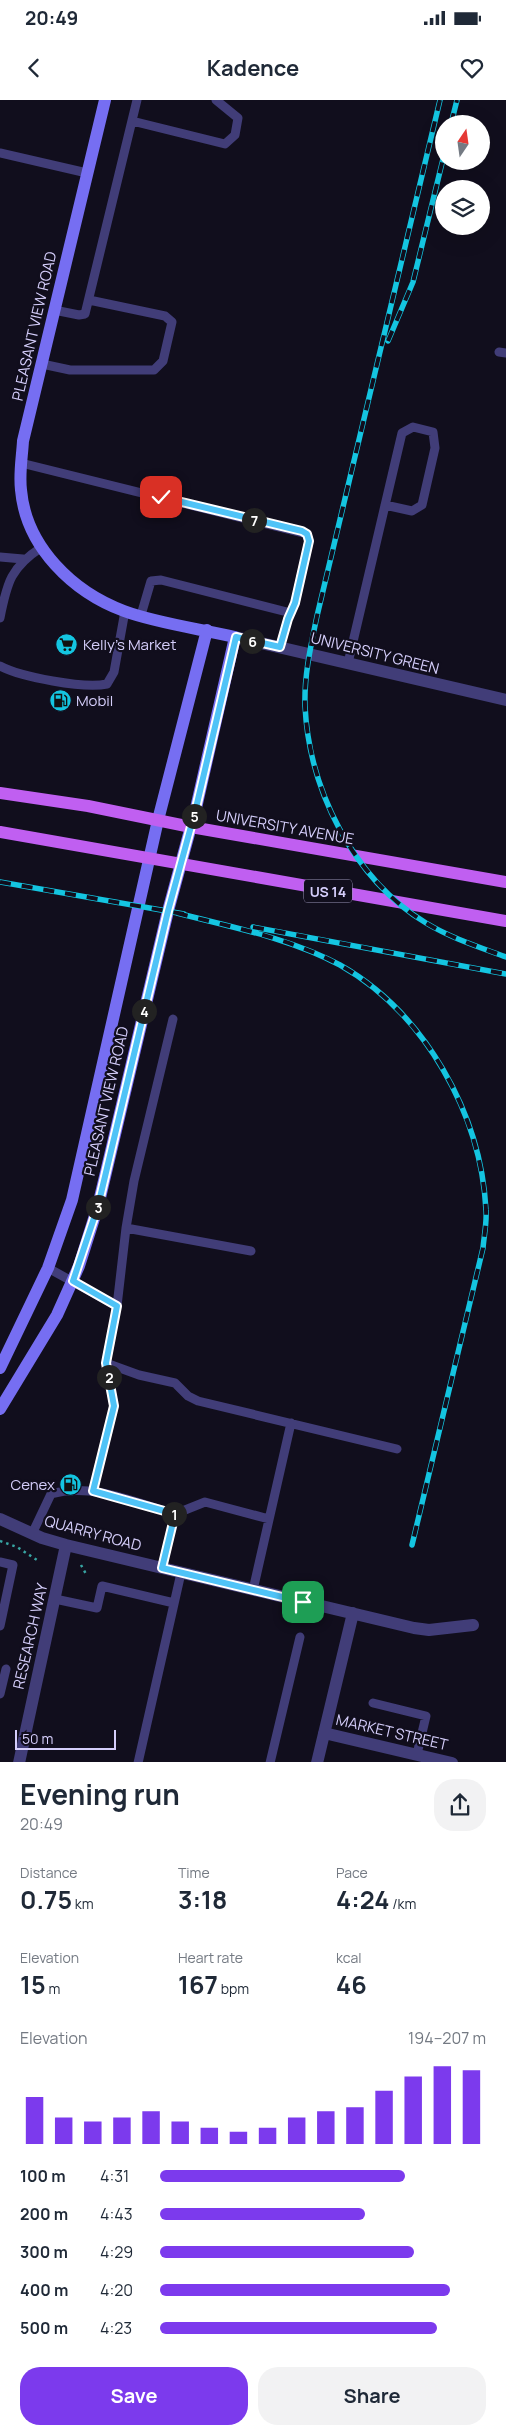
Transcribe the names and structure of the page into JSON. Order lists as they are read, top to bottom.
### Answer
{
  "streets": {
    "main road": [
      "PLEASANT VIEW ROAD",
      "UNIVERSITY GREEN",
      "UNIVERSITY AVENUE",
      "US 14"
    ],
    "street": ["QUARRY ROAD", "RESEARCH WAY", "MARKET STREET"]
  },
  "crossings": [
    ["PLEASANT VIEW ROAD", "UNIVERSITY GREEN"],
    ["PLEASANT VIEW ROAD", "UNIVERSITY AVENUE"],
    ["PLEASANT VIEW ROAD", "US 14"],
    ["QUARRY ROAD", "RESEARCH WAY"]
  ],
  "places": {
    "supermarket": ["Kelly's Market"],
    "fuel station": ["Mobil", "Cenex"]
  },
  "scale_bar": "50 m",
  "north": "top",
  "page": {
    "status": "20:49",
    "header": "Kadence",
    "pins": [
      "7",
      "6",
      "5",
      "4",
      "3",
      "2",
      "1"
    ],
    "scale": "50 m",
    "heading": ["Evening run", "20:49"],
    "stats": [
      ["Distance", "0.75 km"],
      ["Time", "3:18"],
      ["Pace", "4:24 /km"],
      ["Elevation", "15 m"],
      ["Heart rate", "167 bpm"],
      ["kcal", "46"]
    ],
    "chart": ["Elevation", "194–207 m"],
    "list": [
      {
        "name": "100 m",
        "note": "4:31"
      },
      {
        "name": "200 m",
        "note": "4:43"
      },
      {
        "name": "300 m",
        "note": "4:29"
      },
      {
        "name": "400 m",
        "note": "4:20"
      },
      {
        "name": "500 m",
        "note": "4:23"
      }
    ],
    "buttons": ["Save", "Share"]
  }
}
